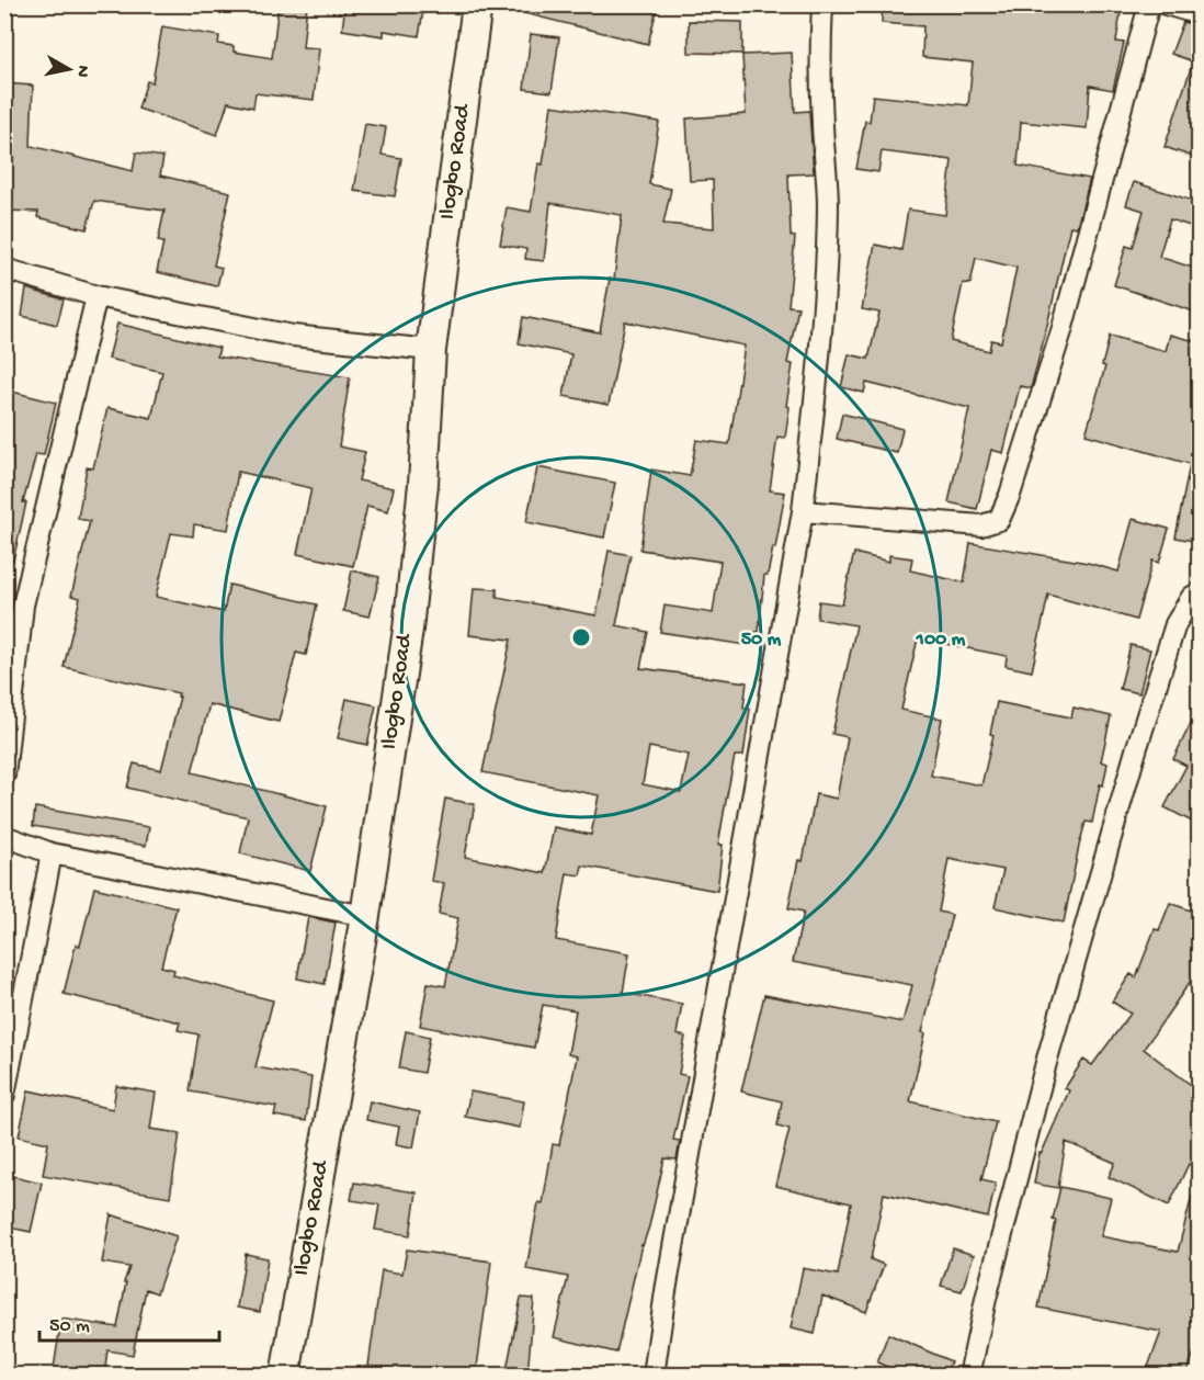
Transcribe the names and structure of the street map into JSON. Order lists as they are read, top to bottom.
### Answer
{
  "streets": {
    "main road": ["Ilogbo Road"]
  },
  "scale_bar": "50 m",
  "north": "right",
  "rings": ["50 m", "100 m"]
}
